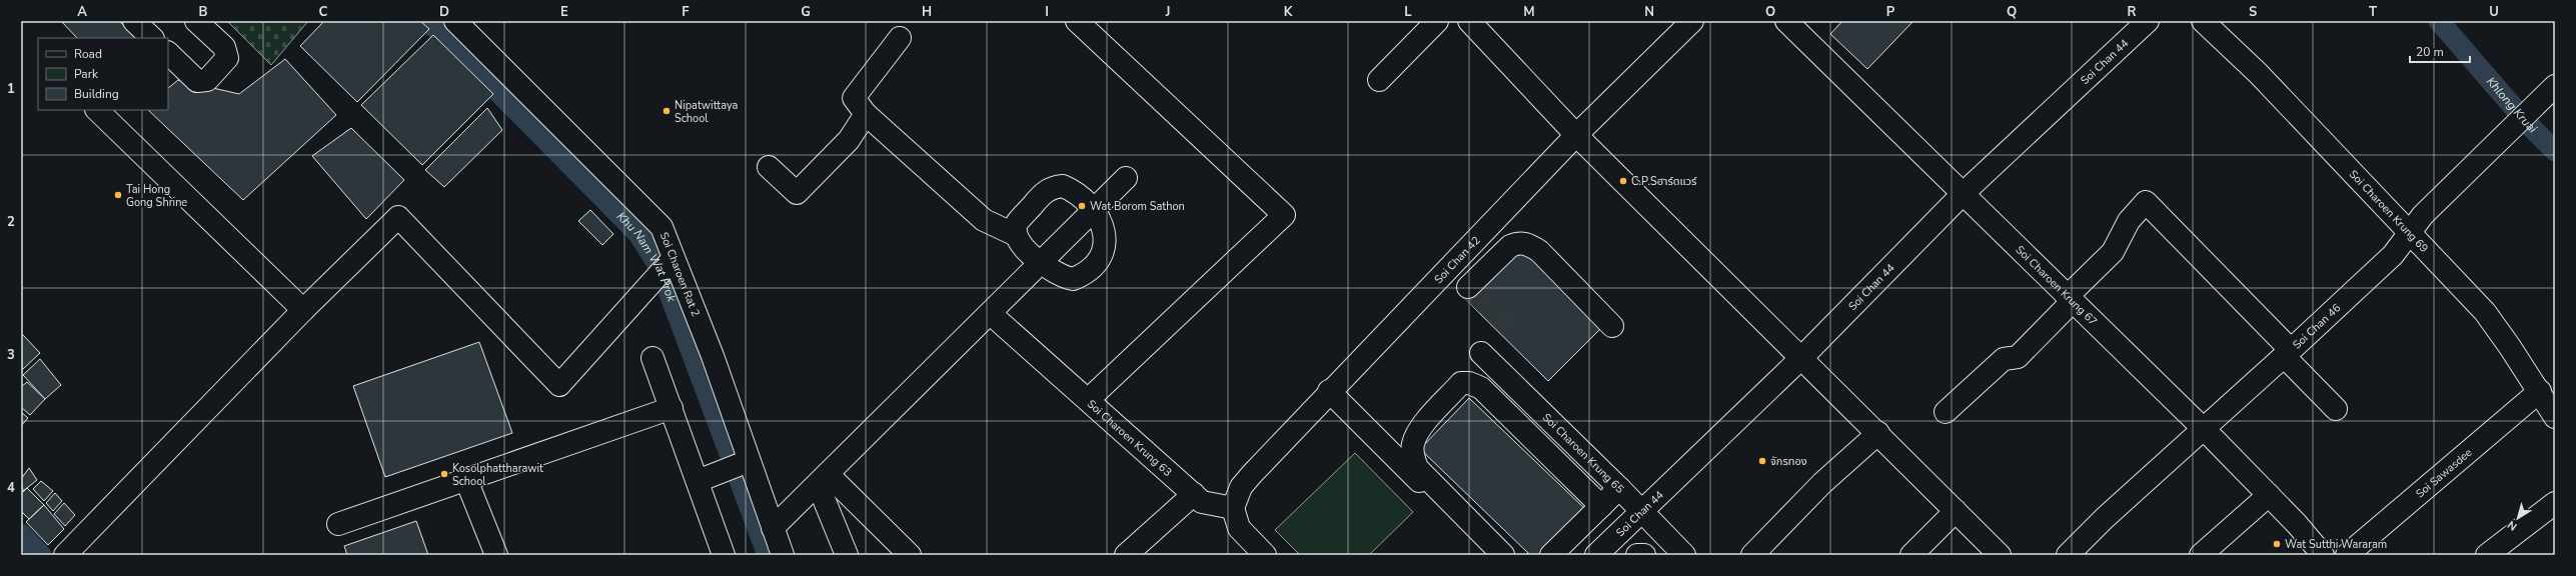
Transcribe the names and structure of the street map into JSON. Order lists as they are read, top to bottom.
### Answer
{
  "streets": {
    "street": [
      "Soi Chan 44",
      "Soi Charoen Krung 69",
      "Soi Chan 42",
      "Soi Charoen Rat 2",
      "Soi Charoen Krung 67",
      "Soi Chan 46",
      "Soi Charoen Krung 63",
      "Soi Charoen Krung 65",
      "Soi Sawasdee"
    ]
  },
  "crossings": [
    ["Soi Chan 44", "Soi Charoen Krung 67"],
    ["Soi Chan 44", "Soi Charoen Krung 65"],
    ["Soi Charoen Krung 69", "Soi Chan 46"],
    ["Soi Charoen Krung 69", "Soi Sawasdee"],
    ["Soi Chan 42", "Soi Charoen Krung 63"],
    ["Soi Charoen Krung 67", "Soi Chan 46"]
  ],
  "water": ["Khlong Kruai", "Khu Nam Wat Prok"],
  "places": [
    "Nipatwittaya School",
    "C.P.Sฮาร์ดแวร์",
    "Tai Hong Gong Shrine",
    "Wat Borom Sathon",
    "จักรทอง",
    "Kosolphattharawit School",
    "Wat Sutthi Wararam"
  ],
  "legend": ["Road", "Park", "Building"],
  "scale_bar": "20 m",
  "north": "bottom left",
  "grid": {
    "columns": [
      "A",
      "B",
      "C",
      "D",
      "E",
      "F",
      "G",
      "H",
      "I",
      "J",
      "K",
      "L",
      "M",
      "N",
      "O",
      "P",
      "Q",
      "R",
      "S",
      "T",
      "U"
    ],
    "rows": [
      "1",
      "2",
      "3",
      "4"
    ]
  }
}
